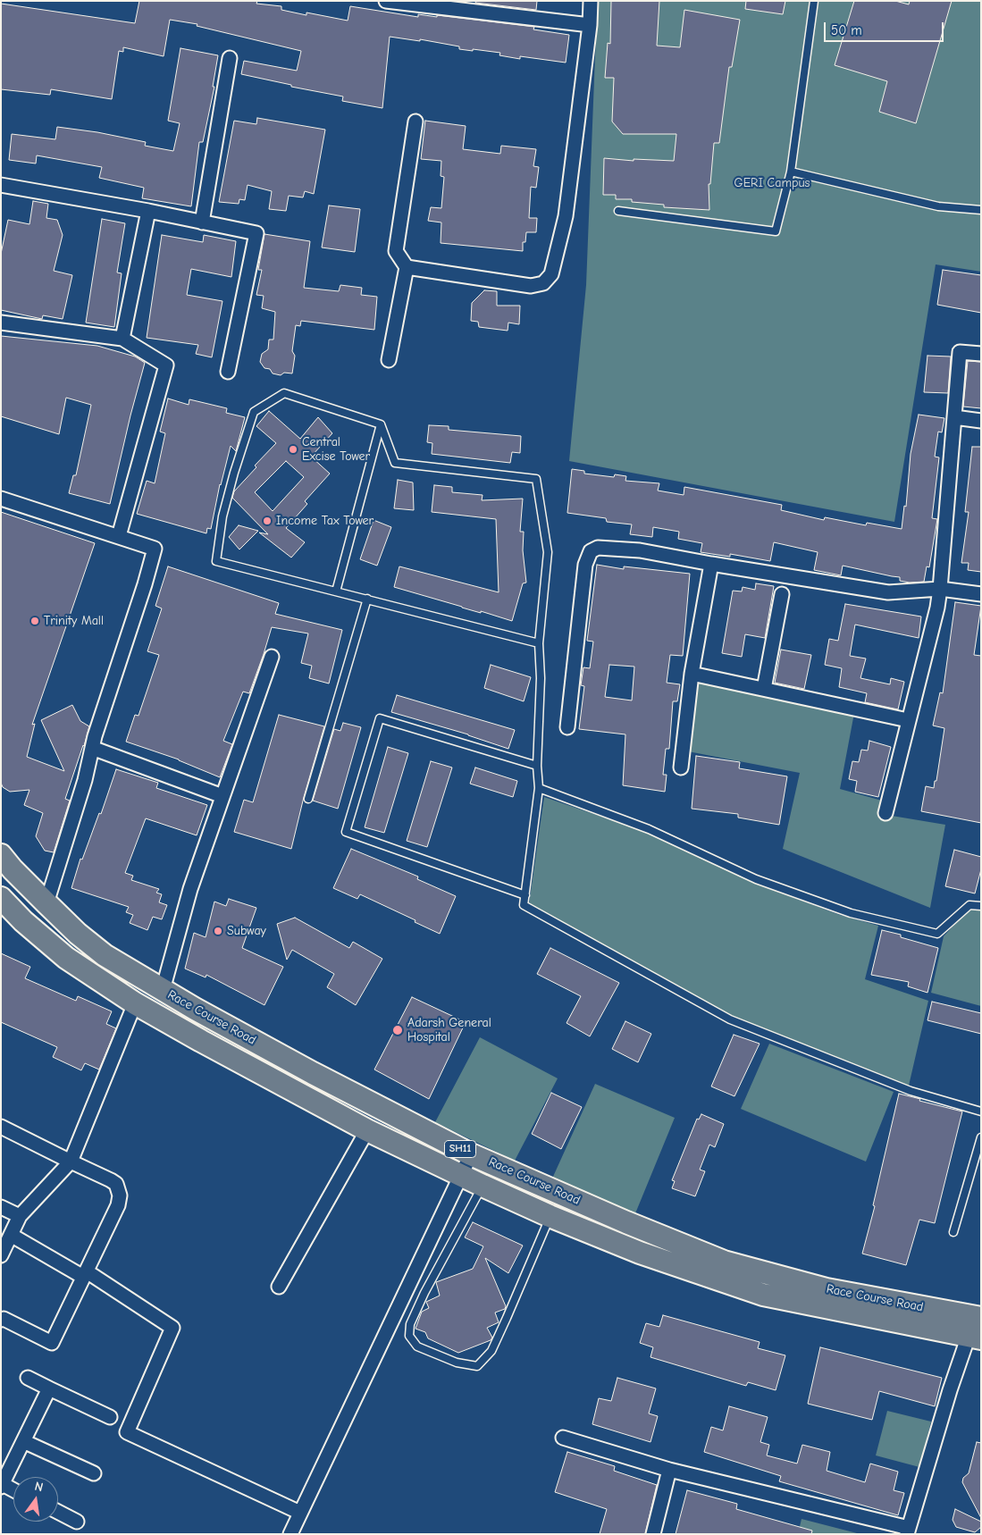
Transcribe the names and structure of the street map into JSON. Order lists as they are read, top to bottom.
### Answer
{
  "streets": {
    "main road": ["Race Course Road", "SH11"]
  },
  "parks": ["GERI Campus"],
  "places": [
    "Central Excise Tower",
    "Income Tax Tower",
    "Trinity Mall",
    "Subway",
    "Adarsh General Hospital"
  ],
  "scale_bar": "50 m",
  "north": "top"
}
